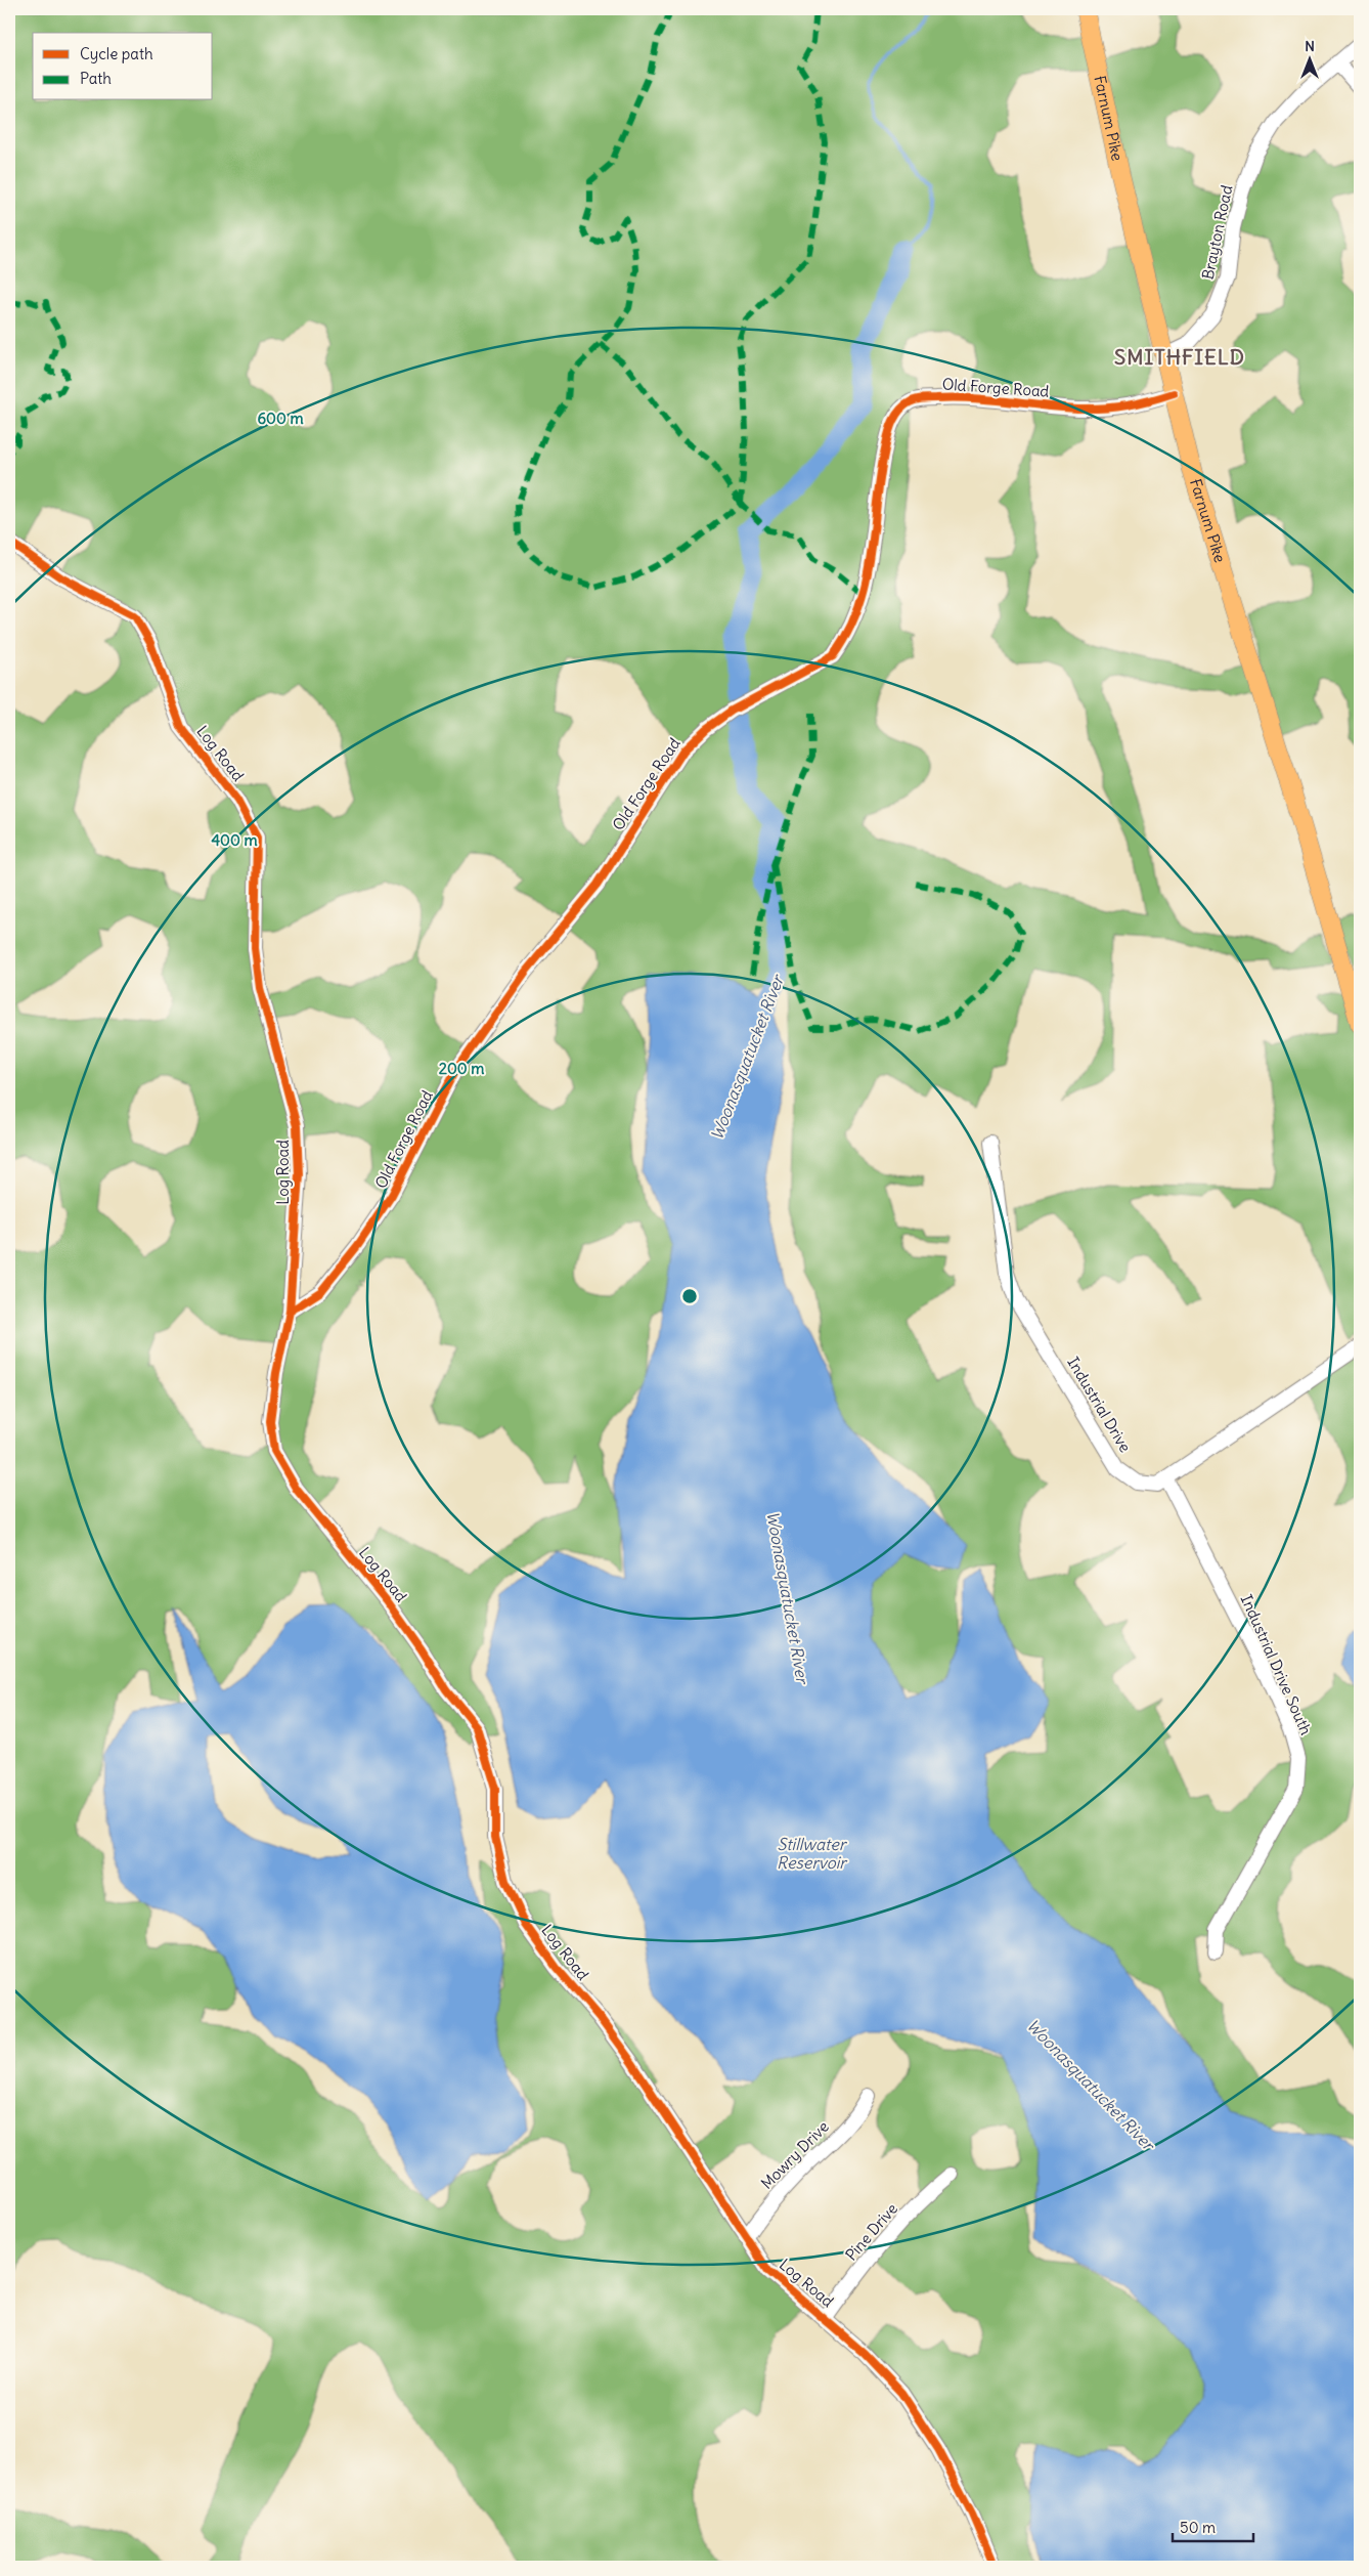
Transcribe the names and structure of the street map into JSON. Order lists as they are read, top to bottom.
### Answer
{
  "streets": {
    "main road": ["Farnum Pike"],
    "street": [
      "Brayton Road",
      "Old Forge Road",
      "Log Road",
      "Industrial Drive",
      "Industrial Drive South",
      "Mowry Drive",
      "Pine Drive"
    ]
  },
  "crossings": [
    ["Farnum Pike", "Brayton Road"],
    ["Farnum Pike", "Old Forge Road"],
    ["Old Forge Road", "Log Road"],
    ["Log Road", "Mowry Drive"],
    ["Log Road", "Pine Drive"],
    ["Industrial Drive", "Industrial Drive South"]
  ],
  "districts": ["SMITHFIELD"],
  "water": ["Woonasquatucket River", "Stillwater Reservoir"],
  "legend": ["Cycle path", "Path"],
  "scale_bar": "50 m",
  "north": "top",
  "rings": ["600 m", "400 m", "200 m"]
}
